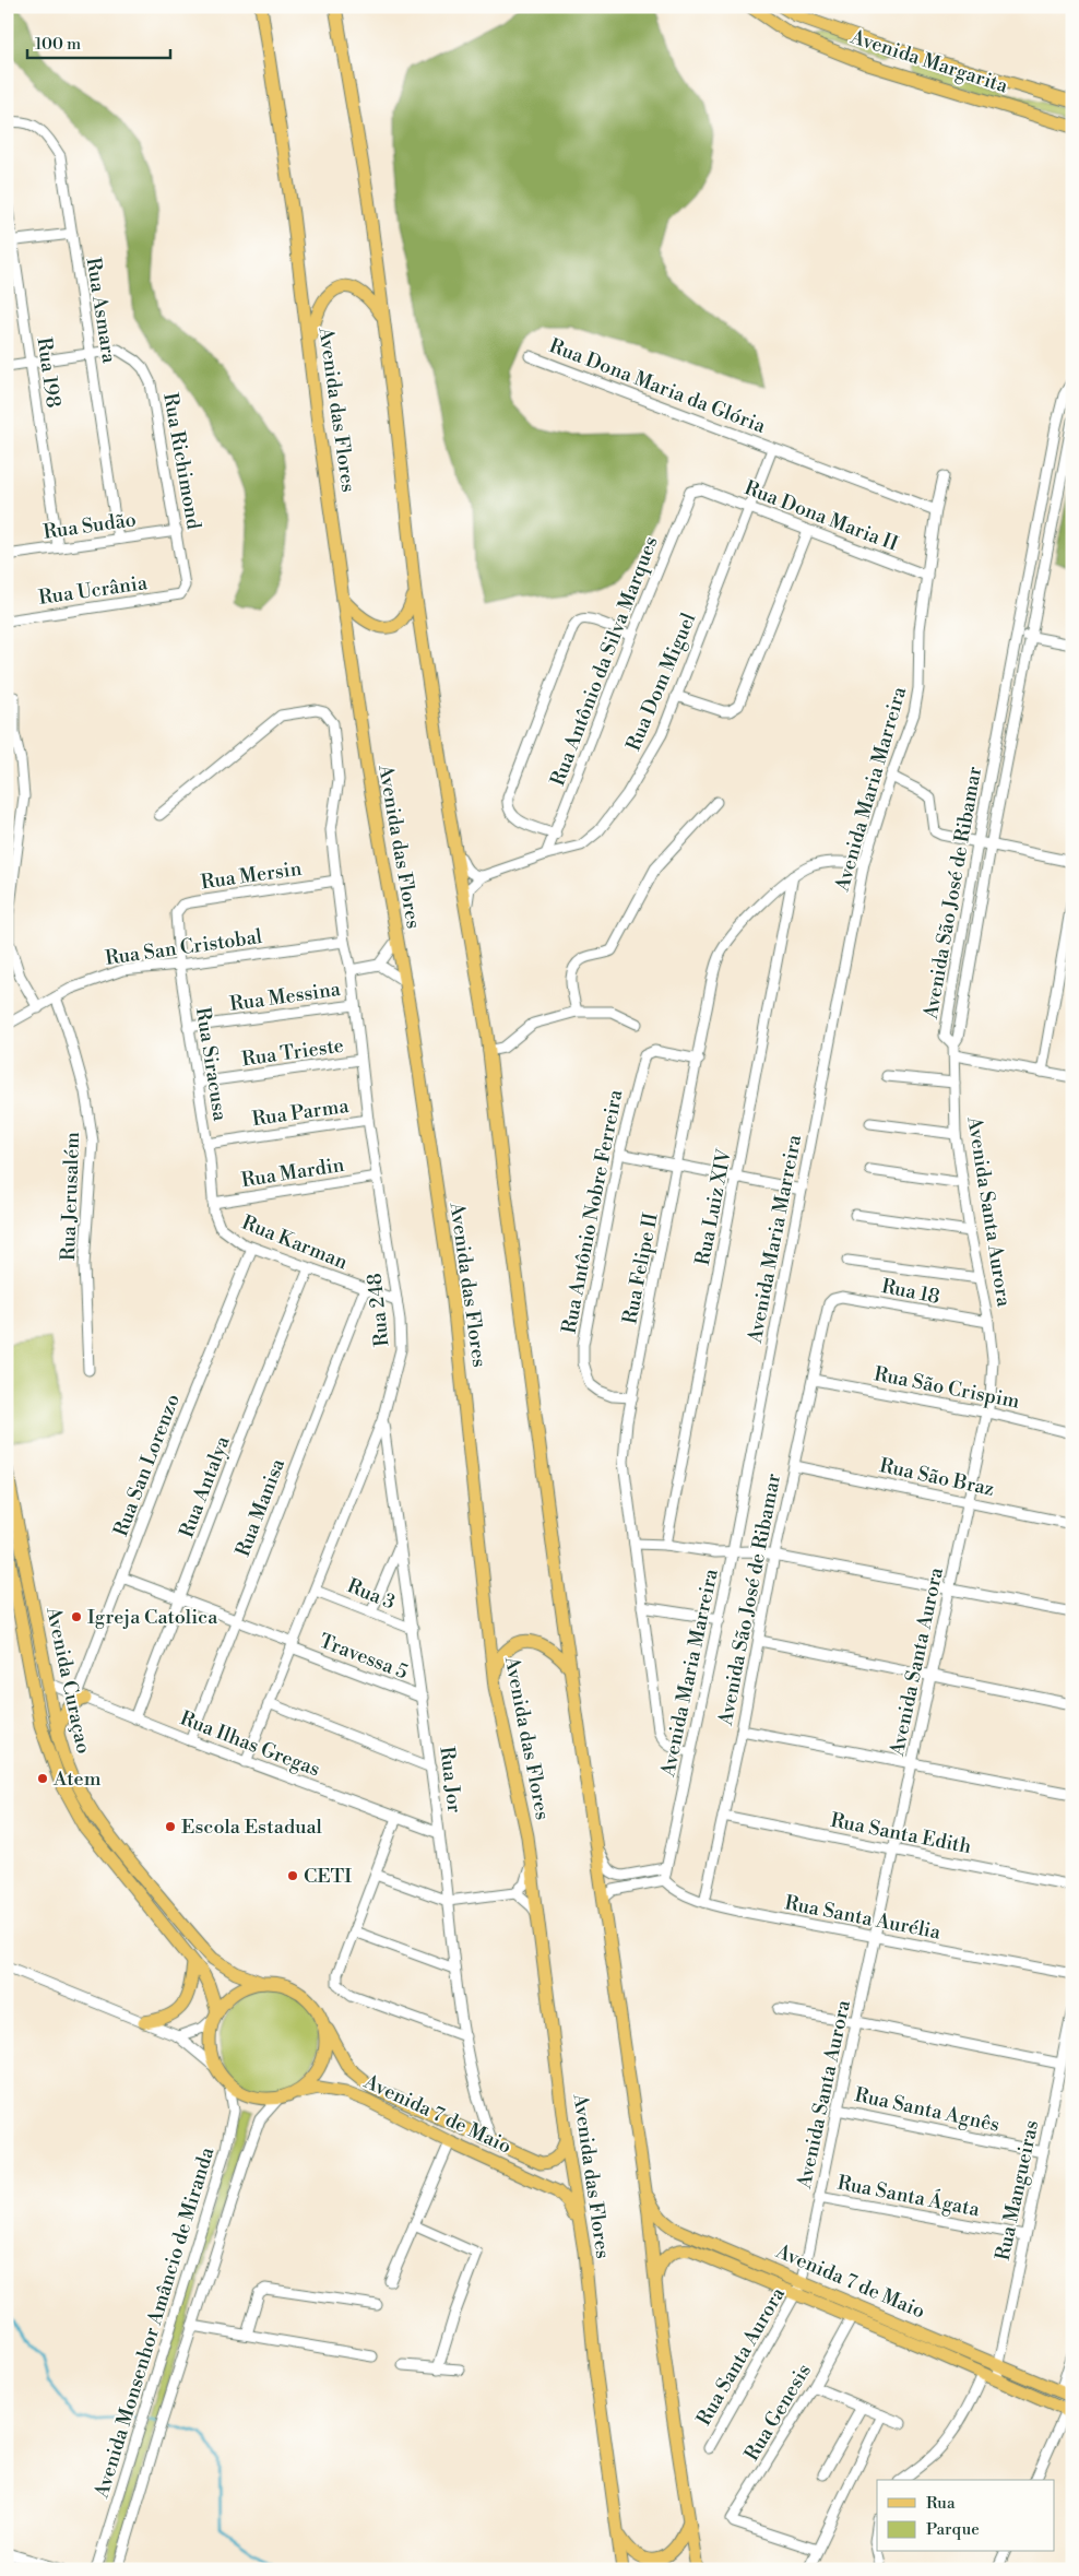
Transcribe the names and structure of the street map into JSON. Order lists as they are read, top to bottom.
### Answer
{
  "streets": {
    "main road": [
      "Avenida Margarita",
      "Avenida das Flores",
      "Avenida Curaçao",
      "Avenida 7 de Maio"
    ],
    "street": [
      "Rua Asmara",
      "Rua 198",
      "Rua Dona Maria da Glória",
      "Rua Richimond",
      "Rua Dona Maria II",
      "Rua Sudão",
      "Rua Ucrânia",
      "Rua Antônio da Silva Marques",
      "Rua Dom Miguel",
      "Avenida Maria Marreira",
      "Rua Mersin",
      "Avenida São José de Ribamar",
      "Rua San Cristobal",
      "Rua Messina",
      "Rua Trieste",
      "Rua Siracusa",
      "Rua Parma",
      "Rua Mardin",
      "Rua Jerusalém",
      "Rua Luiz XIV",
      "Rua Antônio Nobre Ferreira",
      "Avenida Santa Aurora",
      "Rua Karman",
      "Rua Felipe II",
      "Rua 18",
      "Rua 248",
      "Rua São Crispim",
      "Rua San Lorenzo",
      "Rua São Braz",
      "Rua Antalya",
      "Rua Manisa",
      "Rua 3",
      "Travessa 5",
      "Rua Ilhas Gregas",
      "Rua Jor",
      "Rua Santa Edith",
      "Rua Santa Aurélia",
      "Rua Santa Agnês",
      "Rua Mangueiras",
      "Rua Santa Ágata",
      "Avenida Monsenhor Amâncio de Miranda",
      "Rua Santa Aurora",
      "Rua Genesis"
    ]
  },
  "crossings": [
    ["Rua Asmara", "Rua Richimond"],
    ["Rua Asmara", "Rua Sudão"],
    ["Rua 198", "Rua Sudão"],
    ["Rua Dona Maria da Glória", "Rua Dom Miguel"],
    ["Avenida das Flores", "Avenida 7 de Maio"],
    ["Rua Richimond", "Rua Sudão"],
    ["Rua Richimond", "Rua Ucrânia"],
    ["Rua Dona Maria II", "Rua Antônio da Silva Marques"],
    ["Rua Dona Maria II", "Rua Dom Miguel"],
    ["Rua Dona Maria II", "Avenida Maria Marreira"],
    ["Rua Antônio da Silva Marques", "Rua Dom Miguel"],
    ["Avenida Maria Marreira", "Rua Felipe II"],
    ["Rua Mersin", "Rua Siracusa"],
    ["Rua Mersin", "Rua 248"],
    ["Avenida São José de Ribamar", "Avenida Santa Aurora"],
    ["Avenida São José de Ribamar", "Rua 18"],
    ["Avenida São José de Ribamar", "Rua São Crispim"],
    ["Avenida São José de Ribamar", "Rua São Braz"],
    ["Avenida São José de Ribamar", "Rua Santa Edith"],
    ["Avenida São José de Ribamar", "Rua Santa Aurélia"],
    ["Rua San Cristobal", "Rua Siracusa"],
    ["Rua San Cristobal", "Rua Jerusalém"],
    ["Rua San Cristobal", "Rua 248"],
    ["Rua Messina", "Rua Siracusa"],
    ["Rua Messina", "Rua 248"],
    ["Rua Trieste", "Rua Siracusa"],
    ["Rua Trieste", "Rua 248"],
    ["Rua Siracusa", "Rua Parma"],
    ["Rua Siracusa", "Rua Mardin"],
    ["Rua Siracusa", "Rua Karman"],
    ["Rua Parma", "Rua 248"],
    ["Rua Mardin", "Rua 248"],
    ["Rua Luiz XIV", "Rua Felipe II"],
    ["Rua Antônio Nobre Ferreira", "Rua Felipe II"],
    ["Avenida Santa Aurora", "Rua 18"],
    ["Avenida Santa Aurora", "Rua São Crispim"],
    ["Avenida Santa Aurora", "Rua São Braz"],
    ["Avenida Santa Aurora", "Rua Santa Edith"],
    ["Avenida Santa Aurora", "Rua Santa Aurélia"],
    ["Avenida Santa Aurora", "Rua Santa Agnês"],
    ["Avenida Santa Aurora", "Avenida 7 de Maio"],
    ["Avenida Santa Aurora", "Rua Santa Ágata"],
    ["Avenida Santa Aurora", "Rua Santa Aurora"],
    ["Rua Karman", "Rua 248"],
    ["Rua Karman", "Rua San Lorenzo"],
    ["Rua Karman", "Rua Antalya"],
    ["Rua Karman", "Rua Manisa"],
    ["Rua 248", "Rua 3"],
    ["Rua 248", "Travessa 5"],
    ["Rua 248", "Rua Ilhas Gregas"],
    ["Rua 248", "Rua Jor"],
    ["Rua San Lorenzo", "Travessa 5"],
    ["Rua San Lorenzo", "Rua Ilhas Gregas"],
    ["Rua Antalya", "Travessa 5"],
    ["Rua Antalya", "Rua Ilhas Gregas"],
    ["Rua Manisa", "Travessa 5"],
    ["Rua Manisa", "Rua Ilhas Gregas"],
    ["Rua 3", "Rua Jor"],
    ["Travessa 5", "Rua Jor"],
    ["Avenida Curaçao", "Rua Ilhas Gregas"],
    ["Avenida Curaçao", "Avenida 7 de Maio"],
    ["Avenida Curaçao", "Avenida Monsenhor Amâncio de Miranda"],
    ["Rua Ilhas Gregas", "Rua Jor"],
    ["Rua Jor", "Avenida 7 de Maio"],
    ["Rua Santa Agnês", "Rua Mangueiras"],
    ["Avenida 7 de Maio", "Rua Mangueiras"],
    ["Avenida 7 de Maio", "Avenida Monsenhor Amâncio de Miranda"],
    ["Avenida 7 de Maio", "Rua Santa Aurora"],
    ["Avenida 7 de Maio", "Rua Genesis"],
    ["Rua Mangueiras", "Rua Santa Ágata"]
  ],
  "places": [
    "Igreja Catolica",
    "Atem",
    "Escola Estadual",
    "CETI"
  ],
  "legend": ["Rua", "Parque"],
  "scale_bar": "100 m"
}
